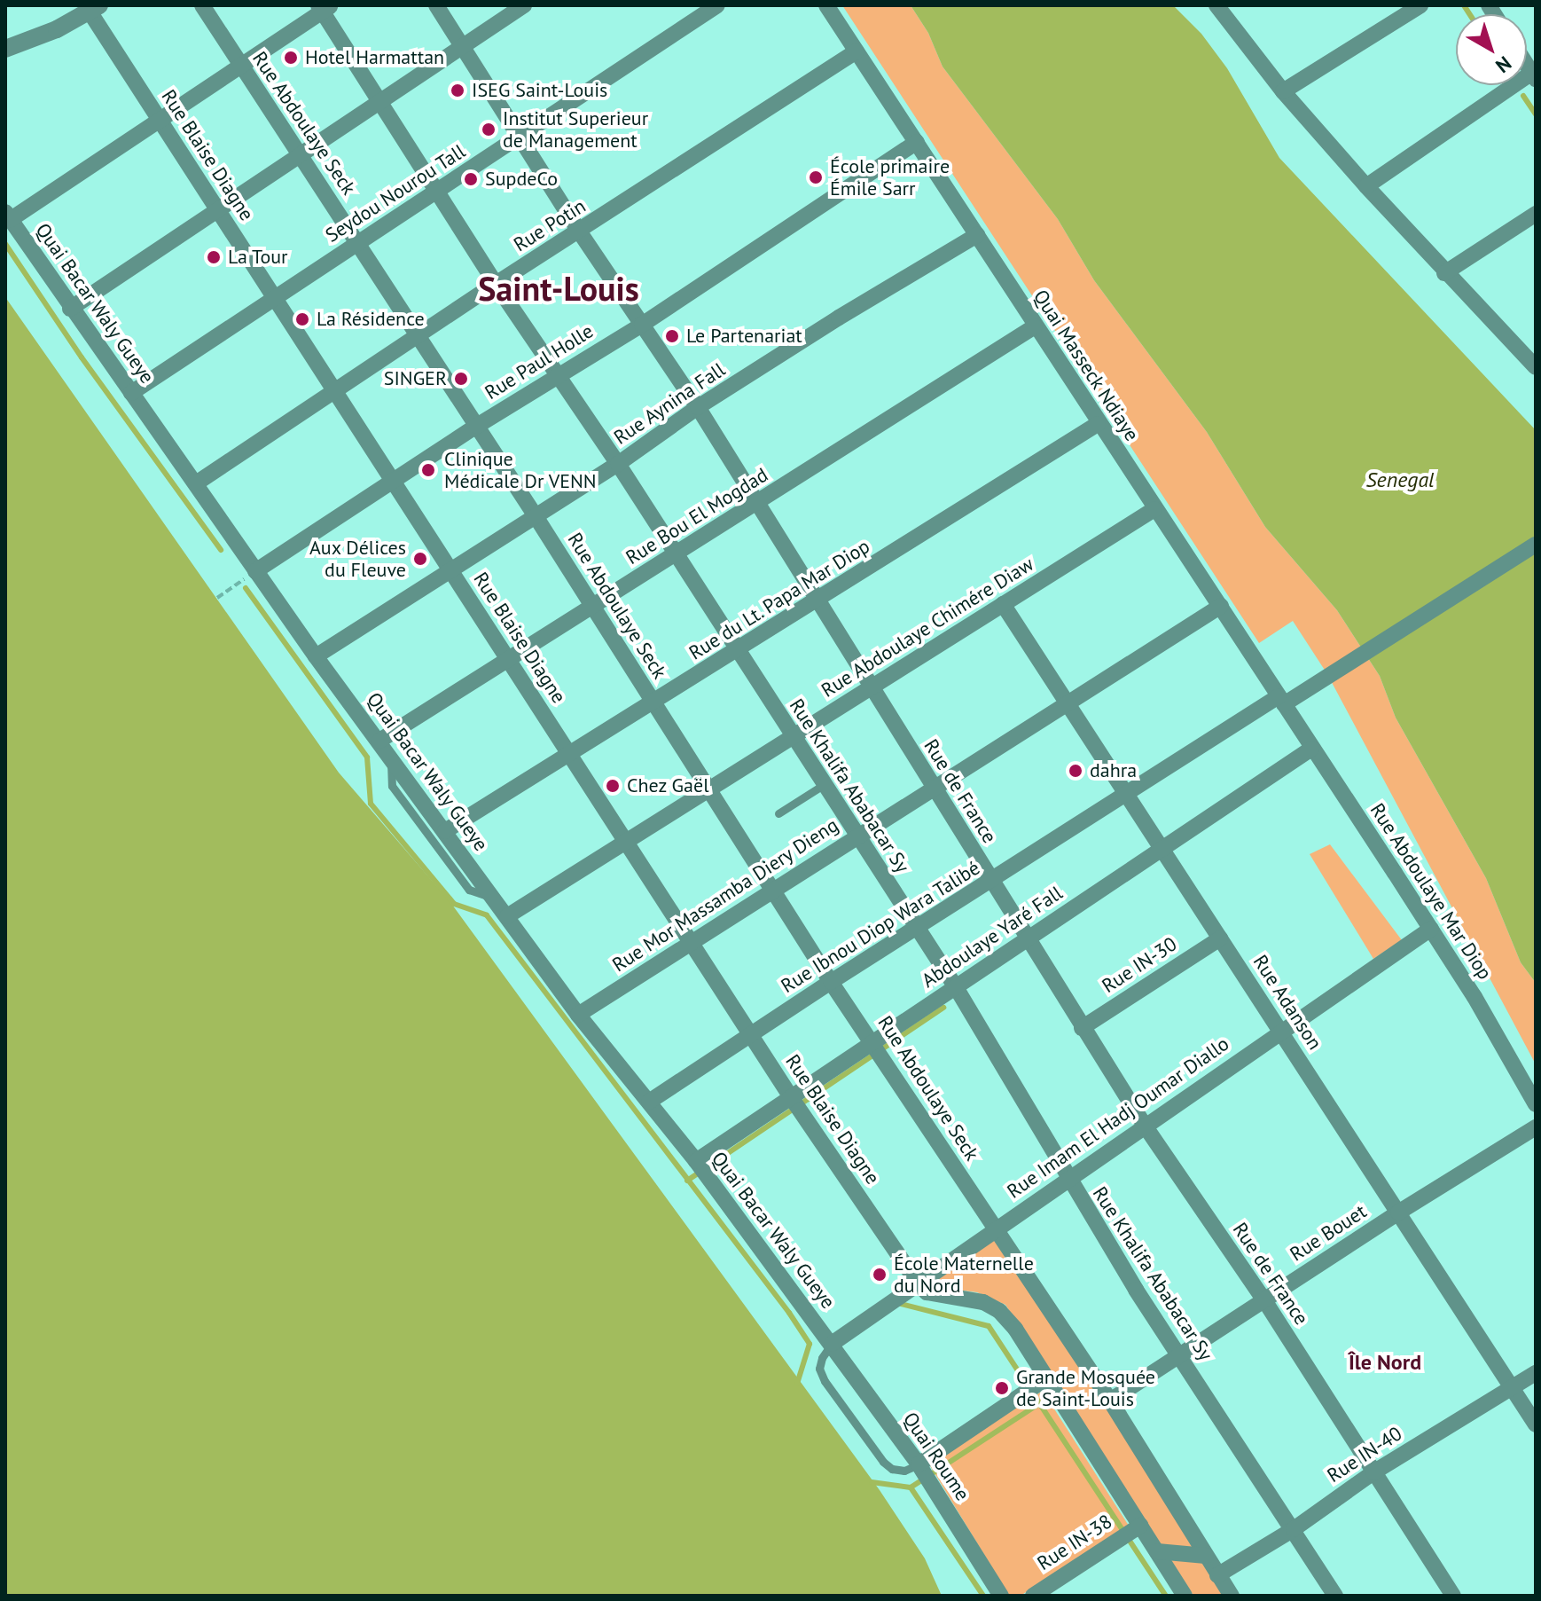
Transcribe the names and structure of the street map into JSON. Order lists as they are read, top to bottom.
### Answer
{
  "streets": {
    "street": [
      "Rue Abdoulaye Seck",
      "Rue Blaise Diagne",
      "Seydou Nourou Tall",
      "Rue Potin",
      "Quai Bacar Waly Gueye",
      "Rue Paul Holle",
      "Quai Masseck Ndiaye",
      "Rue Aynina Fall",
      "Rue Bou El Mogdad",
      "Rue du Lt. Papa Mar Diop",
      "Rue Abdoulaye Chimére Diaw",
      "Rue Khalifa Ababacar Sy",
      "Rue de France",
      "Rue Abdoulaye Mar Diop",
      "Rue Mor Massamba Diery Dieng",
      "Rue Ibnou Diop Wara Talibé",
      "Abdoulaye Yaré Fall",
      "Rue IN-30",
      "Rue Adanson",
      "Rue Imam El Hadj Oumar Diallo",
      "Rue Bouet",
      "Rue IN-40",
      "Quai Roume",
      "Rue IN-38"
    ]
  },
  "crossings": [
    ["Rue Abdoulaye Seck", "Seydou Nourou Tall"],
    ["Rue Abdoulaye Seck", "Rue Potin"],
    ["Rue Abdoulaye Seck", "Rue Paul Holle"],
    ["Rue Abdoulaye Seck", "Rue Aynina Fall"],
    ["Rue Abdoulaye Seck", "Rue Bou El Mogdad"],
    ["Rue Abdoulaye Seck", "Rue du Lt. Papa Mar Diop"],
    ["Rue Abdoulaye Seck", "Rue Abdoulaye Chimére Diaw"],
    ["Rue Abdoulaye Seck", "Rue Mor Massamba Diery Dieng"],
    ["Rue Abdoulaye Seck", "Rue Ibnou Diop Wara Talibé"],
    ["Rue Abdoulaye Seck", "Abdoulaye Yaré Fall"],
    ["Rue Abdoulaye Seck", "Rue Imam El Hadj Oumar Diallo"],
    ["Rue Abdoulaye Seck", "Rue Bouet"],
    ["Rue Abdoulaye Seck", "Rue IN-40"],
    ["Rue Blaise Diagne", "Seydou Nourou Tall"],
    ["Rue Blaise Diagne", "Rue Potin"],
    ["Rue Blaise Diagne", "Rue Paul Holle"],
    ["Rue Blaise Diagne", "Rue Aynina Fall"],
    ["Rue Blaise Diagne", "Rue Bou El Mogdad"],
    ["Rue Blaise Diagne", "Rue du Lt. Papa Mar Diop"],
    ["Rue Blaise Diagne", "Rue Abdoulaye Chimére Diaw"],
    ["Rue Blaise Diagne", "Rue Mor Massamba Diery Dieng"],
    ["Rue Blaise Diagne", "Rue Ibnou Diop Wara Talibé"],
    ["Rue Blaise Diagne", "Abdoulaye Yaré Fall"],
    ["Rue Blaise Diagne", "Rue Imam El Hadj Oumar Diallo"],
    ["Seydou Nourou Tall", "Quai Bacar Waly Gueye"],
    ["Seydou Nourou Tall", "Rue Khalifa Ababacar Sy"],
    ["Seydou Nourou Tall", "Rue de France"],
    ["Rue Potin", "Quai Bacar Waly Gueye"],
    ["Rue Potin", "Quai Masseck Ndiaye"],
    ["Rue Potin", "Rue Khalifa Ababacar Sy"],
    ["Rue Potin", "Rue de France"],
    ["Quai Bacar Waly Gueye", "Rue Paul Holle"],
    ["Quai Bacar Waly Gueye", "Rue Aynina Fall"],
    ["Quai Bacar Waly Gueye", "Rue Bou El Mogdad"],
    ["Quai Bacar Waly Gueye", "Rue du Lt. Papa Mar Diop"],
    ["Quai Bacar Waly Gueye", "Rue Abdoulaye Chimére Diaw"],
    ["Quai Bacar Waly Gueye", "Rue Mor Massamba Diery Dieng"],
    ["Quai Bacar Waly Gueye", "Rue Ibnou Diop Wara Talibé"],
    ["Quai Bacar Waly Gueye", "Abdoulaye Yaré Fall"],
    ["Quai Bacar Waly Gueye", "Rue Imam El Hadj Oumar Diallo"],
    ["Quai Bacar Waly Gueye", "Quai Roume"],
    ["Rue Paul Holle", "Quai Masseck Ndiaye"],
    ["Rue Paul Holle", "Rue Khalifa Ababacar Sy"],
    ["Rue Paul Holle", "Rue de France"],
    ["Quai Masseck Ndiaye", "Rue Aynina Fall"],
    ["Quai Masseck Ndiaye", "Rue Bou El Mogdad"],
    ["Quai Masseck Ndiaye", "Rue du Lt. Papa Mar Diop"],
    ["Quai Masseck Ndiaye", "Rue Abdoulaye Chimére Diaw"],
    ["Quai Masseck Ndiaye", "Rue Abdoulaye Mar Diop"],
    ["Quai Masseck Ndiaye", "Rue Mor Massamba Diery Dieng"],
    ["Quai Masseck Ndiaye", "Rue Ibnou Diop Wara Talibé"],
    ["Rue Aynina Fall", "Rue Khalifa Ababacar Sy"],
    ["Rue Aynina Fall", "Rue de France"],
    ["Rue Bou El Mogdad", "Rue Khalifa Ababacar Sy"],
    ["Rue Bou El Mogdad", "Rue de France"],
    ["Rue du Lt. Papa Mar Diop", "Rue Khalifa Ababacar Sy"],
    ["Rue du Lt. Papa Mar Diop", "Rue de France"],
    ["Rue Abdoulaye Chimére Diaw", "Rue Khalifa Ababacar Sy"],
    ["Rue Abdoulaye Chimére Diaw", "Rue de France"],
    ["Rue Abdoulaye Chimére Diaw", "Rue Adanson"],
    ["Rue Khalifa Ababacar Sy", "Rue Mor Massamba Diery Dieng"],
    ["Rue Khalifa Ababacar Sy", "Rue Ibnou Diop Wara Talibé"],
    ["Rue Khalifa Ababacar Sy", "Abdoulaye Yaré Fall"],
    ["Rue Khalifa Ababacar Sy", "Rue Imam El Hadj Oumar Diallo"],
    ["Rue Khalifa Ababacar Sy", "Rue Bouet"],
    ["Rue Khalifa Ababacar Sy", "Rue IN-40"],
    ["Rue de France", "Rue Mor Massamba Diery Dieng"],
    ["Rue de France", "Rue Ibnou Diop Wara Talibé"],
    ["Rue de France", "Abdoulaye Yaré Fall"],
    ["Rue de France", "Rue IN-30"],
    ["Rue de France", "Rue Imam El Hadj Oumar Diallo"],
    ["Rue de France", "Rue Bouet"],
    ["Rue de France", "Rue IN-40"],
    ["Rue Abdoulaye Mar Diop", "Rue Ibnou Diop Wara Talibé"],
    ["Rue Abdoulaye Mar Diop", "Abdoulaye Yaré Fall"],
    ["Rue Abdoulaye Mar Diop", "Rue Imam El Hadj Oumar Diallo"],
    ["Rue Mor Massamba Diery Dieng", "Rue Adanson"],
    ["Rue Ibnou Diop Wara Talibé", "Rue Adanson"],
    ["Abdoulaye Yaré Fall", "Rue Adanson"],
    ["Rue IN-30", "Rue Adanson"],
    ["Rue Adanson", "Rue Imam El Hadj Oumar Diallo"],
    ["Rue Adanson", "Rue Bouet"],
    ["Rue Adanson", "Rue IN-40"],
    ["Rue Imam El Hadj Oumar Diallo", "Quai Roume"]
  ],
  "districts": ["Saint-Louis", "Île Nord"],
  "water": ["Senegal"],
  "places": [
    "Hotel Harmattan",
    "ISEG Saint-Louis",
    "Institut Superieur de Management",
    "École primaire Émile Sarr",
    "SupdeCo",
    "La Tour",
    "La Résidence",
    "Le Partenariat",
    "SINGER",
    "Clinique Médicale Dr VENN",
    "Aux Délices du Fleuve",
    "dahra",
    "Chez Gaël",
    "École Maternelle du Nord",
    "Grande Mosquée de Saint-Louis"
  ],
  "north": "bottom right"
}
